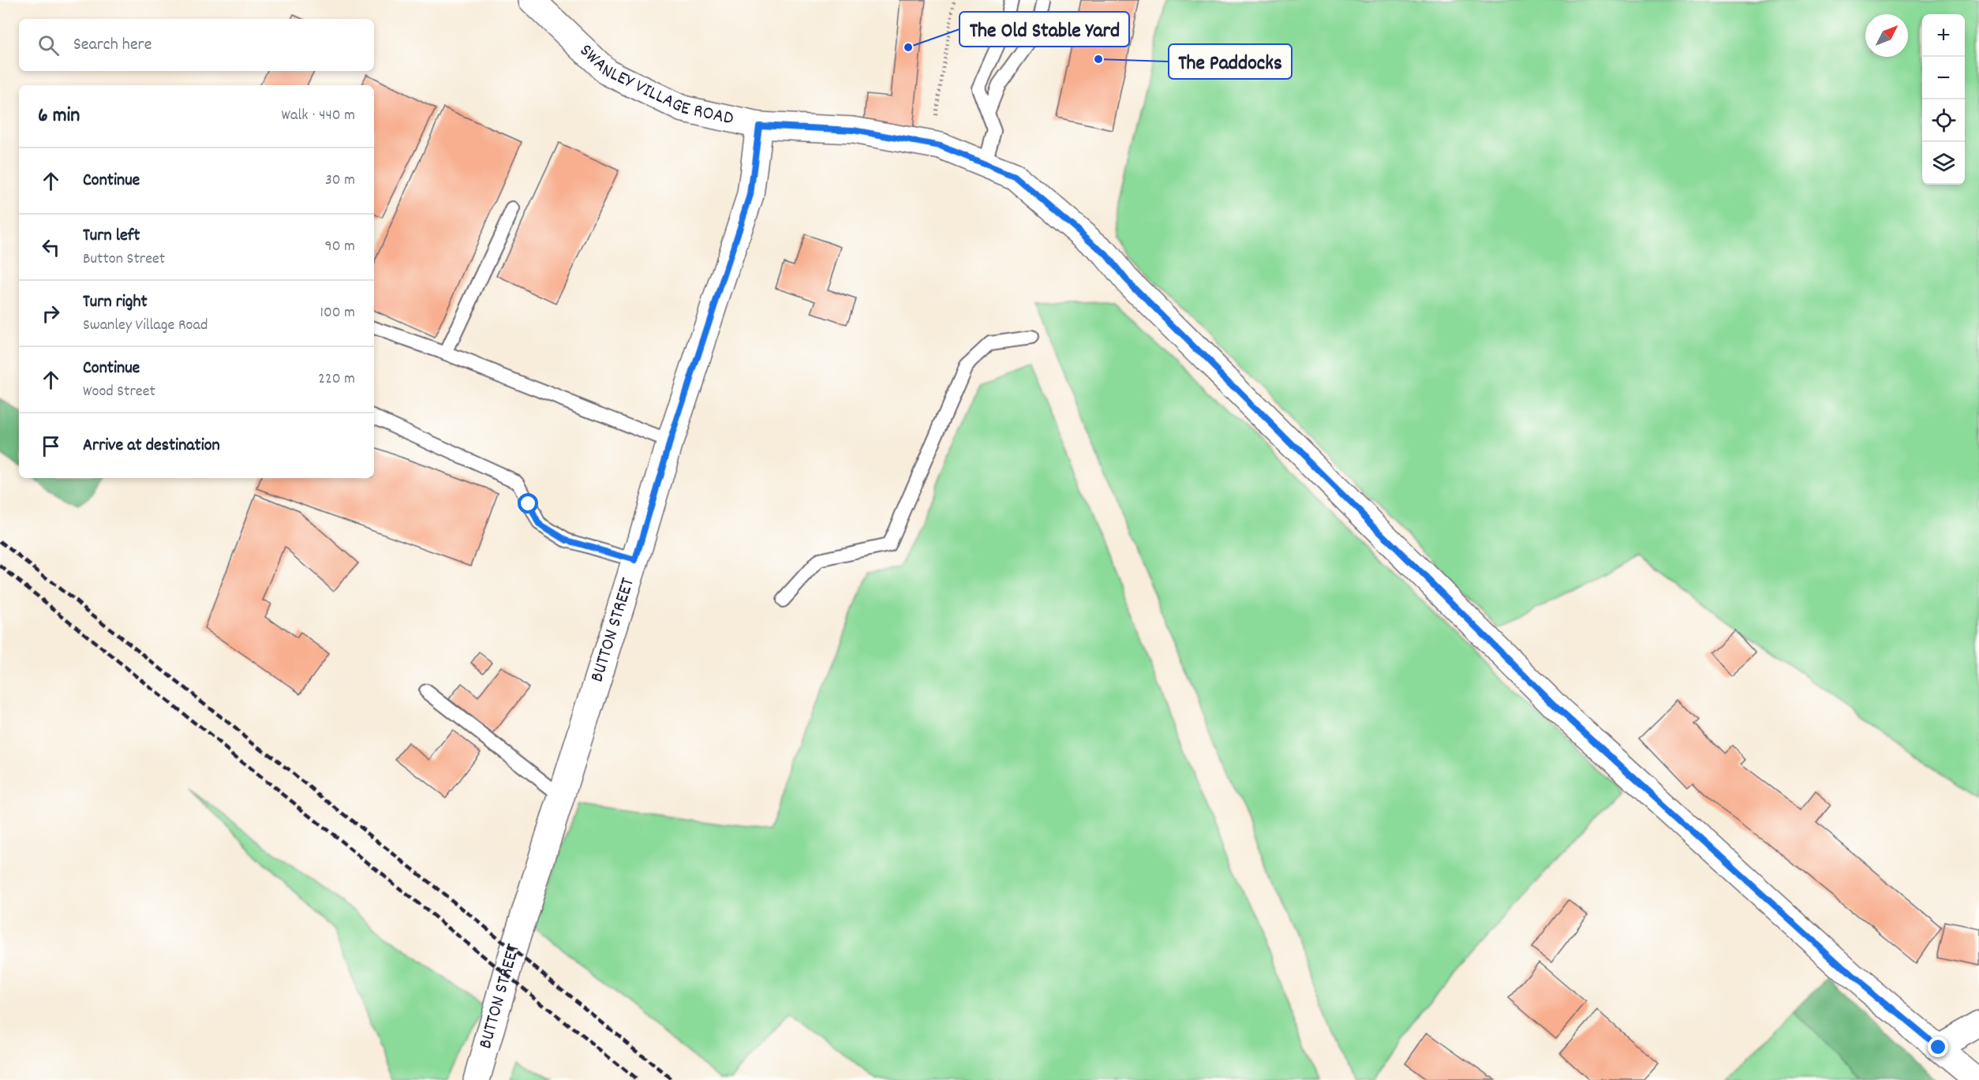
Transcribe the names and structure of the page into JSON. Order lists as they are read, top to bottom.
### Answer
{
  "streets": {
    "street": ["SWANLEY VILLAGE ROAD", "BUTTON STREET"]
  },
  "crossings": [
    ["SWANLEY VILLAGE ROAD", "BUTTON STREET"]
  ],
  "places": ["The Old Stable Yard", "The Paddocks"],
  "north": "top right",
  "page": {
    "map_buttons": ["+", "−"],
    "search": "Search here",
    "heading": ["6 min", "Walk · 440 m"],
    "list": [
      ["Continue", "30 m"],
      ["Turn left", "Button Street", "90 m"],
      ["Turn right", "Swanley Village Road", "100 m"],
      ["Continue", "Wood Street", "220 m"],
      "Arrive at destination"
    ]
  }
}
